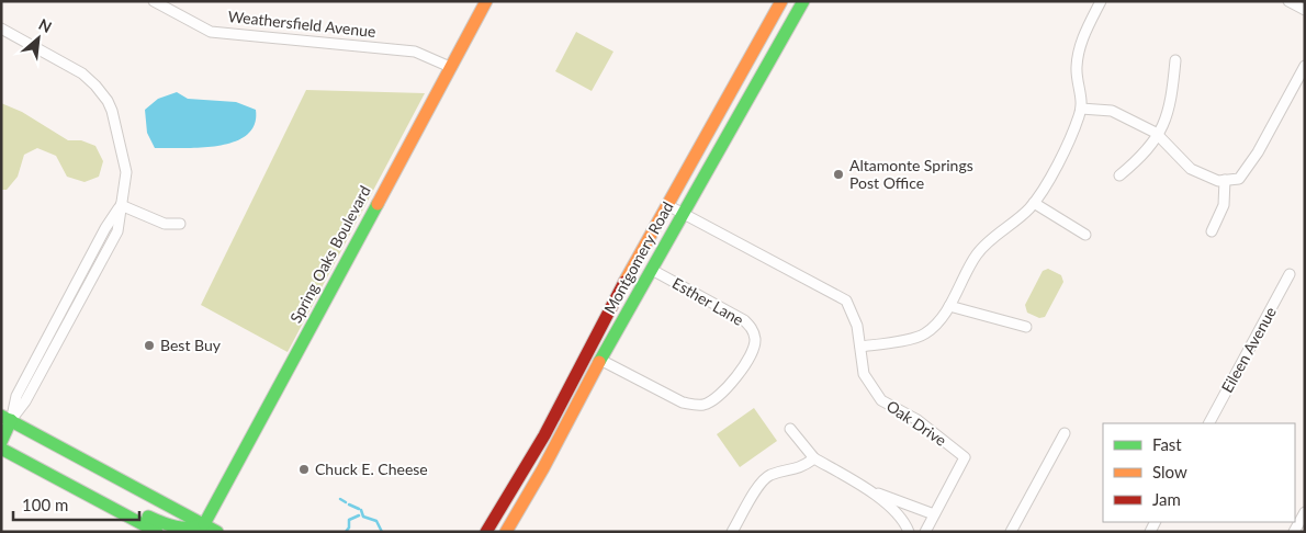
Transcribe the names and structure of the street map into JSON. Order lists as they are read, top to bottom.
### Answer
{
  "streets": {
    "main road": ["Spring Oaks Boulevard", "Montgomery Road"],
    "street": [
      "Weathersfield Avenue",
      "Esther Lane",
      "Eileen Avenue",
      "Oak Drive"
    ]
  },
  "crossings": [
    ["Weathersfield Avenue", "Spring Oaks Boulevard"],
    ["Montgomery Road", "Esther Lane"],
    ["Montgomery Road", "Oak Drive"]
  ],
  "places": ["Altamonte Springs Post Office", "Best Buy", "Chuck E. Cheese"],
  "legend": ["Fast", "Slow", "Jam"],
  "scale_bar": "100 m",
  "north": "top right"
}
